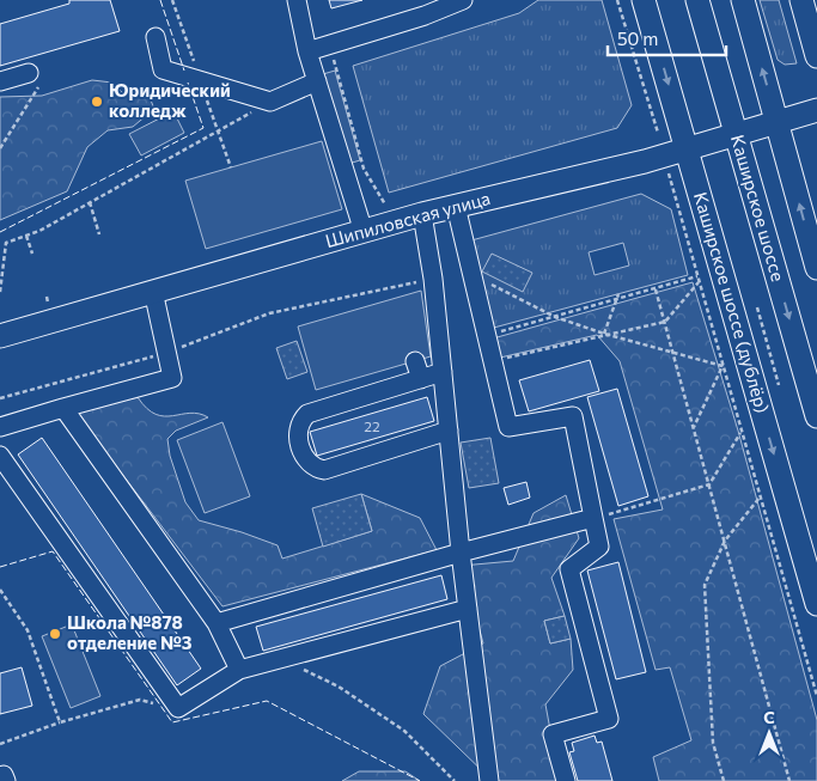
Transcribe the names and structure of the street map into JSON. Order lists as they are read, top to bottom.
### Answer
{
  "streets": {
    "main road": ["Каширское шоссе", "Шипиловская улица", "Каширское шоссе (дублёр)"]
  },
  "crossings": [
    ["Каширское шоссе", "Шипиловская улица"],
    ["Шипиловская улица", "Каширское шоссе (дублёр)"]
  ],
  "places": ["Юридический колледж", "Школа №878 отделение №3"],
  "house_numbers": ["22"],
  "scale_bar": "50 m",
  "north": "top"
}
